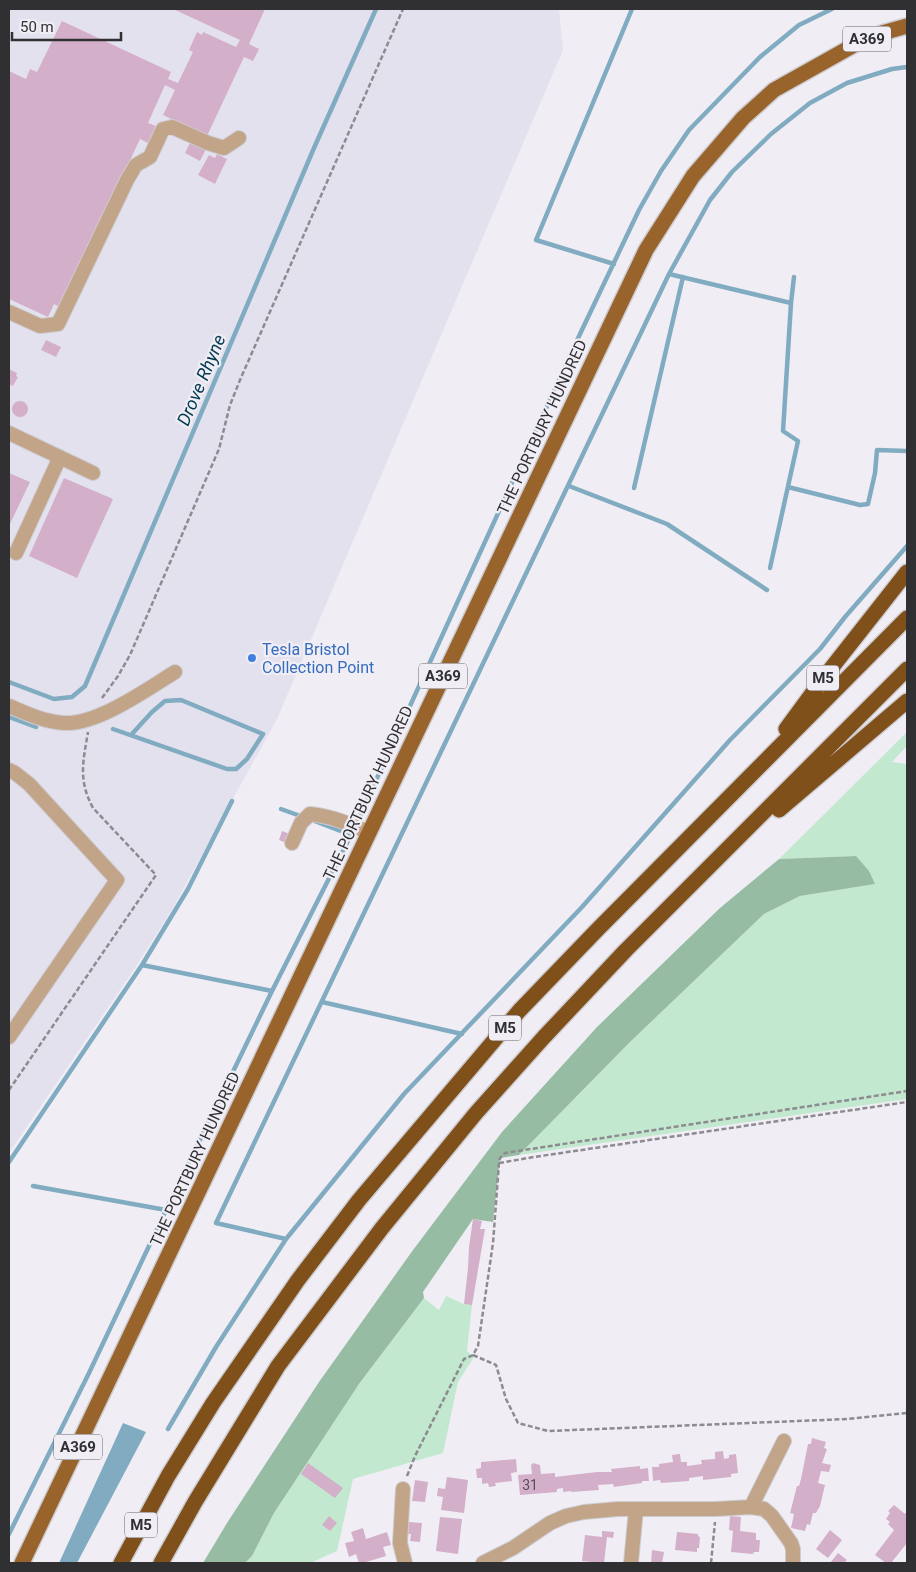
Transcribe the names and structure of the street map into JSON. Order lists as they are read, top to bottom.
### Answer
{
  "streets": {
    "highway": ["M5"],
    "main road": ["A369", "THE PORTBURY HUNDRED"]
  },
  "water": ["Drove Rhyne"],
  "places": ["Tesla Bristol Collection Point"],
  "house_numbers": ["31"],
  "scale_bar": "50 m"
}
